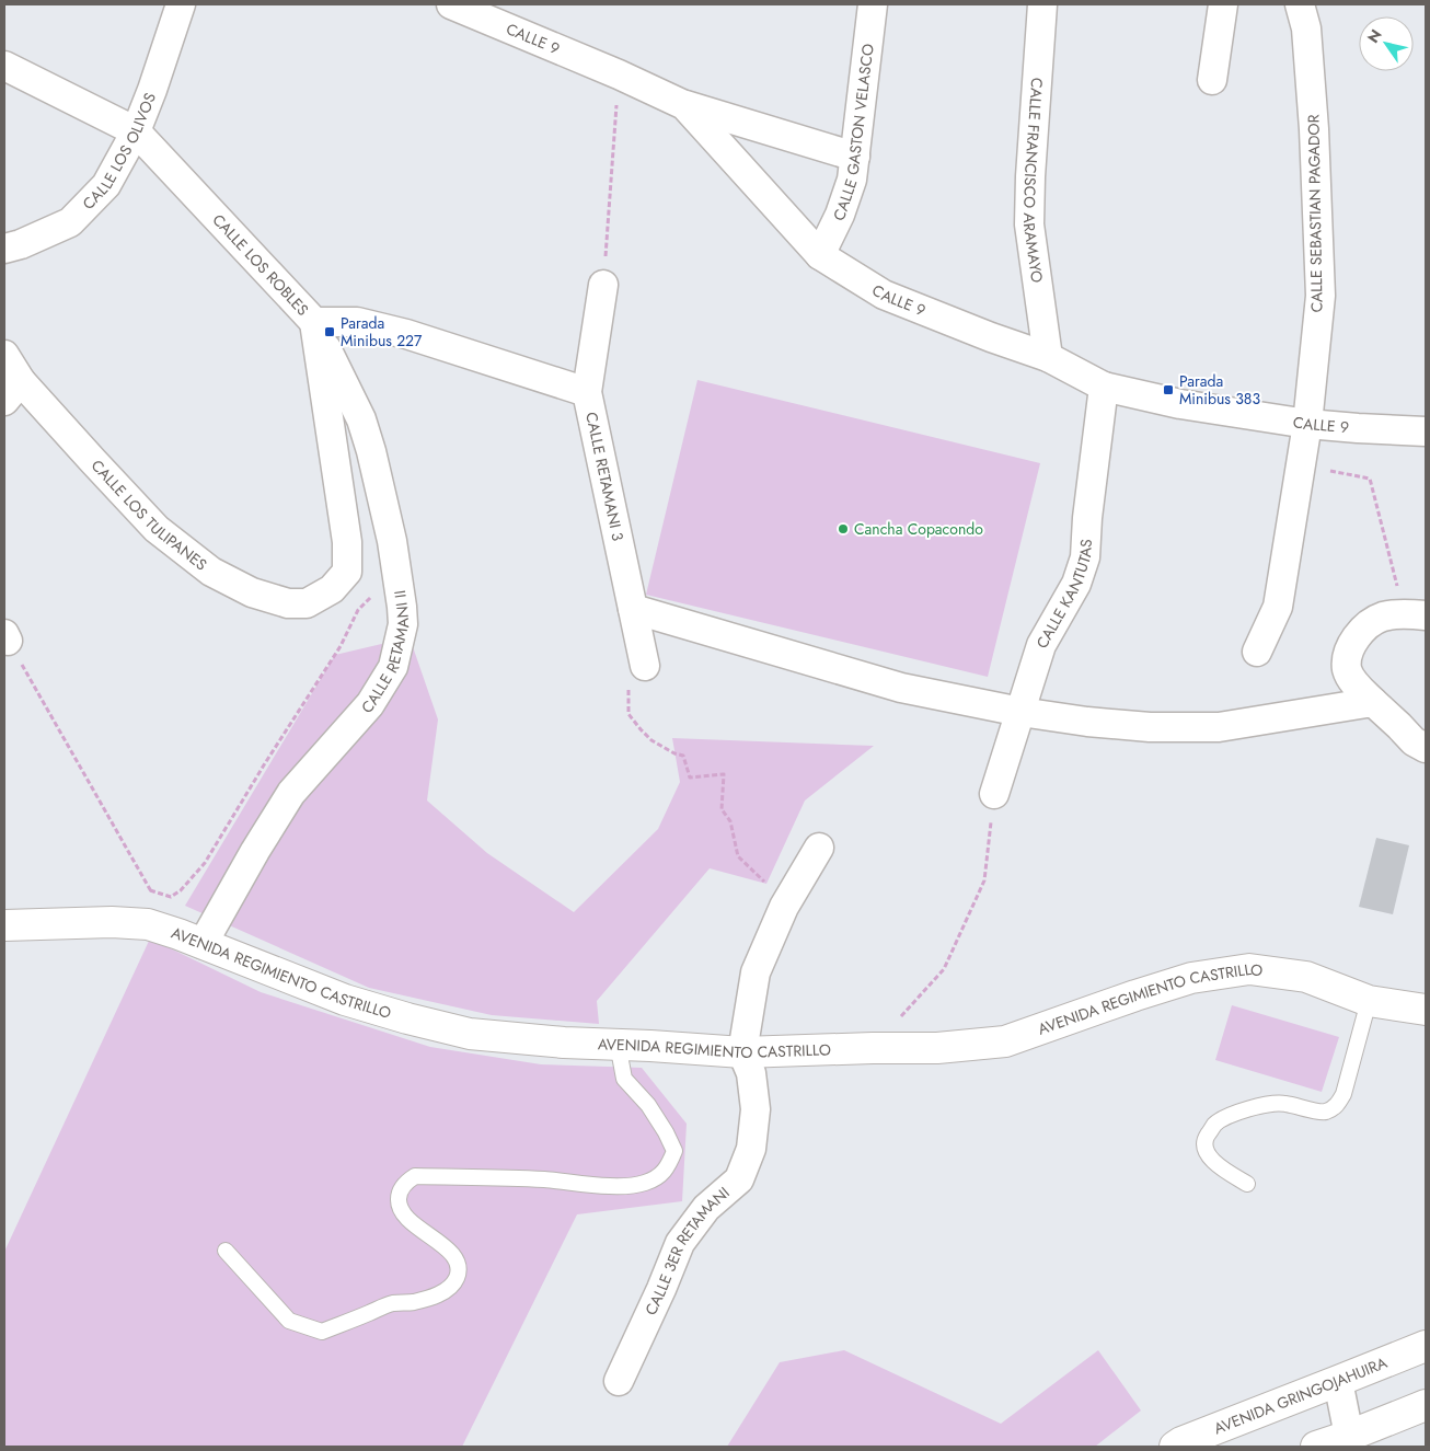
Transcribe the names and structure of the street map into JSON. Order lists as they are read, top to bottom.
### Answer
{
  "streets": {
    "street": [
      "CALLE 9",
      "CALLE GASTON VELASCO",
      "CALLE LOS OLIVOS",
      "CALLE FRANCISCO ARAMAYO",
      "CALLE SEBASTIAN PAGADOR",
      "CALLE LOS ROBLES",
      "CALLE RETAMANI 3",
      "CALLE LOS TULIPANES",
      "CALLE KANTUTAS",
      "CALLE RETAMANI II",
      "AVENIDA REGIMIENTO CASTRILLO",
      "CALLE 3ER RETAMANI",
      "AVENIDA GRINGOJAHUIRA"
    ]
  },
  "crossings": [
    ["CALLE 9", "CALLE GASTON VELASCO"],
    ["CALLE 9", "CALLE FRANCISCO ARAMAYO"],
    ["CALLE 9", "CALLE SEBASTIAN PAGADOR"],
    ["CALLE 9", "CALLE KANTUTAS"],
    ["CALLE LOS OLIVOS", "CALLE LOS ROBLES"],
    ["CALLE LOS ROBLES", "CALLE RETAMANI 3"],
    ["CALLE LOS ROBLES", "CALLE LOS TULIPANES"],
    ["CALLE LOS ROBLES", "CALLE RETAMANI II"],
    ["CALLE LOS TULIPANES", "CALLE RETAMANI II"],
    ["CALLE RETAMANI II", "AVENIDA REGIMIENTO CASTRILLO"],
    ["AVENIDA REGIMIENTO CASTRILLO", "CALLE 3ER RETAMANI"]
  ],
  "places": {
    "transit": ["Parada Minibus 227", "Parada Minibus 383"],
    "other": ["Cancha Copacondo"]
  },
  "north": "top left"
}
